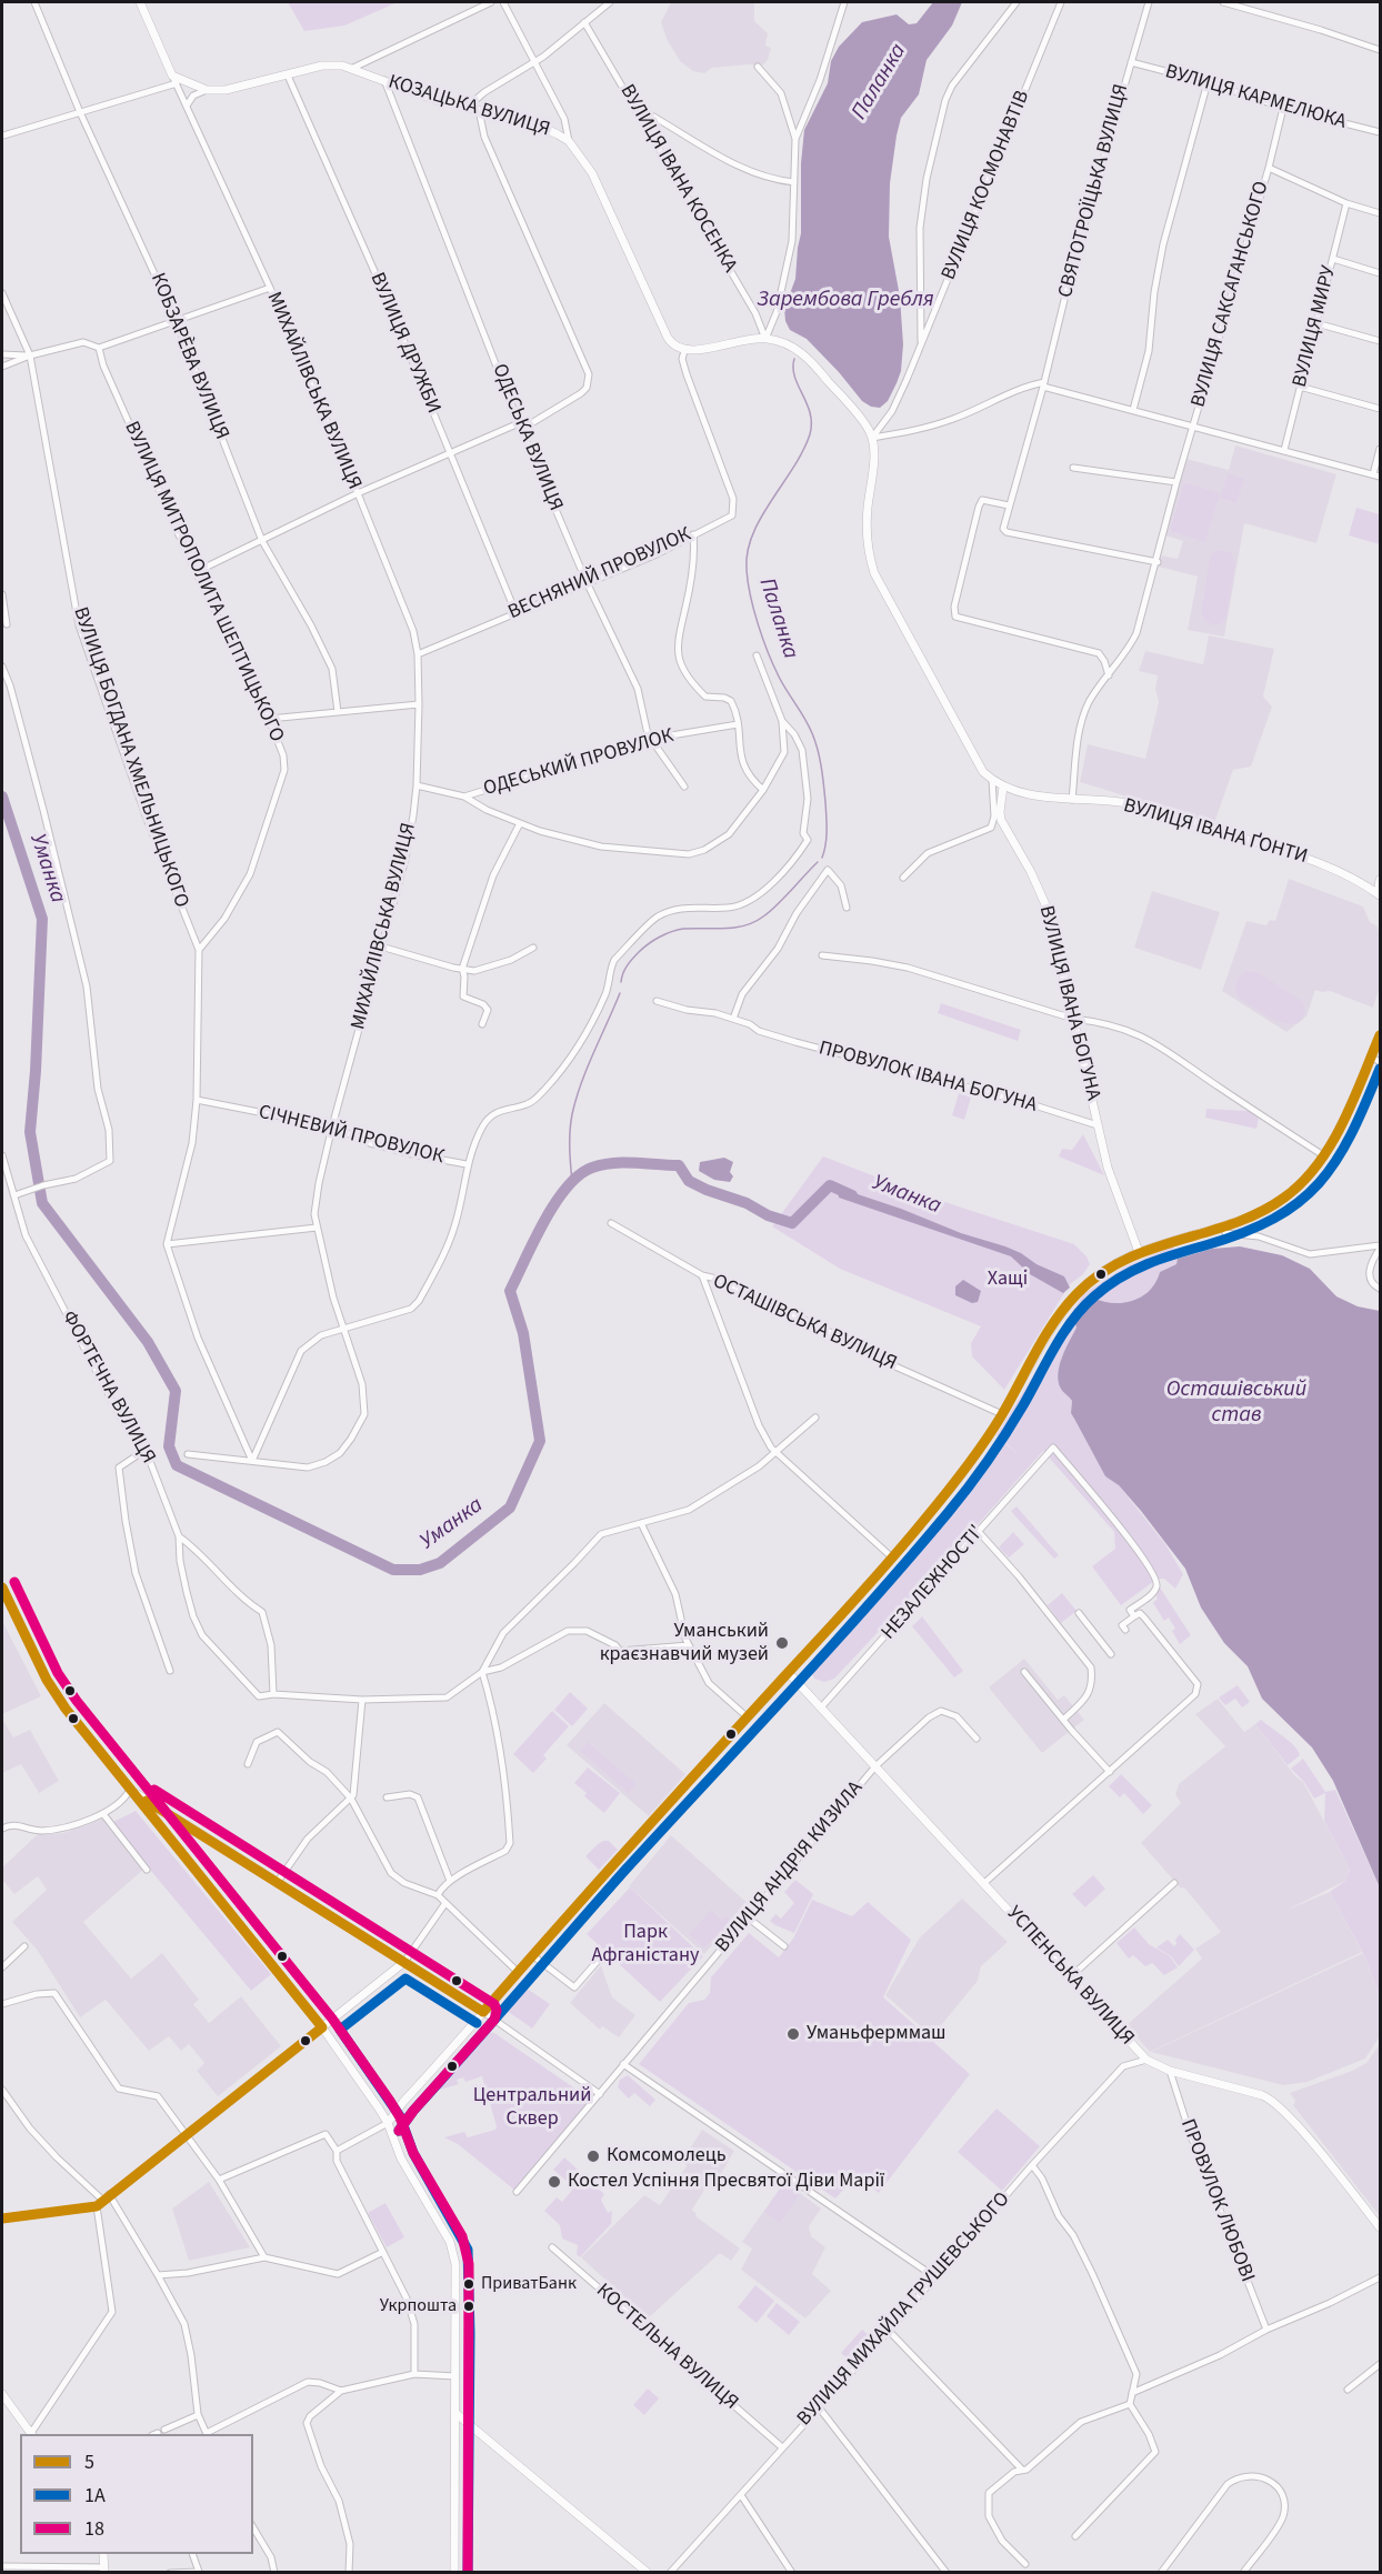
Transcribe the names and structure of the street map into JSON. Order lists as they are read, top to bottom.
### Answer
{
  "streets": {
    "main road": [
      "КОЗАЦЬКА ВУЛИЦЯ",
      "МИХАЙЛІВСЬКА ВУЛИЦЯ",
      "ВУЛИЦЯ ІВАНА ҐОНТИ",
      "ВУЛИЦЯ ІВАНА БОГУНА",
      "УСПЕНСЬКА ВУЛИЦЯ"
    ],
    "street": [
      "ВУЛИЦЯ КАРМЕЛЮКА",
      "ВУЛИЦЯ ІВАНА КОСЕНКА",
      "ВУЛИЦЯ КОСМОНАВТІВ",
      "СВЯТОТРОЇЦЬКА ВУЛИЦЯ",
      "ВУЛИЦЯ САКСАГАНСЬКОГО",
      "ВУЛИЦЯ МИРУ",
      "ВУЛИЦЯ ДРУЖБИ",
      "КОБЗАРÈВА ВУЛИЦЯ",
      "ОДЕСЬКА ВУЛИЦЯ",
      "ВЕСНЯНИЙ ПРОВУЛОК",
      "ВУЛИЦЯ МИТРОПОЛИТА ШЕПТИЦЬКОГО",
      "ВУЛИЦЯ БОГДАНА ХМЕЛЬНИЦЬКОГО",
      "ОДЕСЬКИЙ ПРОВУЛОК",
      "ПРОВУЛОК ІВАНА БОГУНА",
      "СІЧНЕВИЙ ПРОВУЛОК",
      "ОСТАШІВСЬКА ВУЛИЦЯ",
      "ФОРТЕЧНА ВУЛИЦЯ",
      "НЕЗАЛЕЖНОСТІ'",
      "ВУЛИЦЯ АНДРІЯ КИЗИЛА",
      "ПРОВУЛОК ЛЮБОВІ",
      "ВУЛИЦЯ МИХАЙЛА ГРУШЕВСЬКОГО",
      "КОСТЕЛЬНА ВУЛИЦЯ"
    ]
  },
  "crossings": [
    ["ВУЛИЦЯ КАРМЕЛЮКА", "СВЯТОТРОЇЦЬКА ВУЛИЦЯ"],
    ["ВУЛИЦЯ КАРМЕЛЮКА", "ВУЛИЦЯ САКСАГАНСЬКОГО"],
    ["КОЗАЦЬКА ВУЛИЦЯ", "ВУЛИЦЯ ДРУЖБИ"],
    ["КОЗАЦЬКА ВУЛИЦЯ", "МИХАЙЛІВСЬКА ВУЛИЦЯ"],
    ["КОЗАЦЬКА ВУЛИЦЯ", "ОДЕСЬКА ВУЛИЦЯ"],
    ["КОЗАЦЬКА ВУЛИЦЯ", "ВЕСНЯНИЙ ПРОВУЛОК"],
    ["СВЯТОТРОЇЦЬКА ВУЛИЦЯ", "ВУЛИЦЯ САКСАГАНСЬКОГО"],
    ["ВУЛИЦЯ САКСАГАНСЬКОГО", "ВУЛИЦЯ ІВАНА ҐОНТИ"],
    ["ВУЛИЦЯ ДРУЖБИ", "ВЕСНЯНИЙ ПРОВУЛОК"],
    ["МИХАЙЛІВСЬКА ВУЛИЦЯ", "ВЕСНЯНИЙ ПРОВУЛОК"],
    ["МИХАЙЛІВСЬКА ВУЛИЦЯ", "СІЧНЕВИЙ ПРОВУЛОК"],
    ["ОДЕСЬКА ВУЛИЦЯ", "ВЕСНЯНИЙ ПРОВУЛОК"],
    ["ОДЕСЬКА ВУЛИЦЯ", "ОДЕСЬКИЙ ПРОВУЛОК"],
    ["ВУЛИЦЯ МИТРОПОЛИТА ШЕПТИЦЬКОГО", "ВУЛИЦЯ БОГДАНА ХМЕЛЬНИЦЬКОГО"],
    ["ВУЛИЦЯ ІВАНА ҐОНТИ", "ВУЛИЦЯ ІВАНА БОГУНА"],
    ["ВУЛИЦЯ ІВАНА БОГУНА", "ПРОВУЛОК ІВАНА БОГУНА"],
    ["НЕЗАЛЕЖНОСТІ'", "УСПЕНСЬКА ВУЛИЦЯ"],
    ["ВУЛИЦЯ АНДРІЯ КИЗИЛА", "УСПЕНСЬКА ВУЛИЦЯ"],
    ["УСПЕНСЬКА ВУЛИЦЯ", "ПРОВУЛОК ЛЮБОВІ"],
    ["УСПЕНСЬКА ВУЛИЦЯ", "ВУЛИЦЯ МИХАЙЛА ГРУШЕВСЬКОГО"],
    ["ВУЛИЦЯ МИХАЙЛА ГРУШЕВСЬКОГО", "КОСТЕЛЬНА ВУЛИЦЯ"]
  ],
  "water": [
    "Паланка",
    "Зарембова Гребля",
    "Уманка",
    "Осташівський став"
  ],
  "parks": ["Хащі", "Парк Афганістану", "Центральний Сквер"],
  "places": [
    "Уманський краєзнавчий музей",
    "Уманьферммаш",
    "Комсомолець",
    "Костел Успіння Пресвятої Діви Марії",
    "ПриватБанк",
    "Укрпошта"
  ],
  "lines": ["transit line 5", "transit line 1А", "transit line 18"],
  "legend": ["5", "1А", "18"]
}
